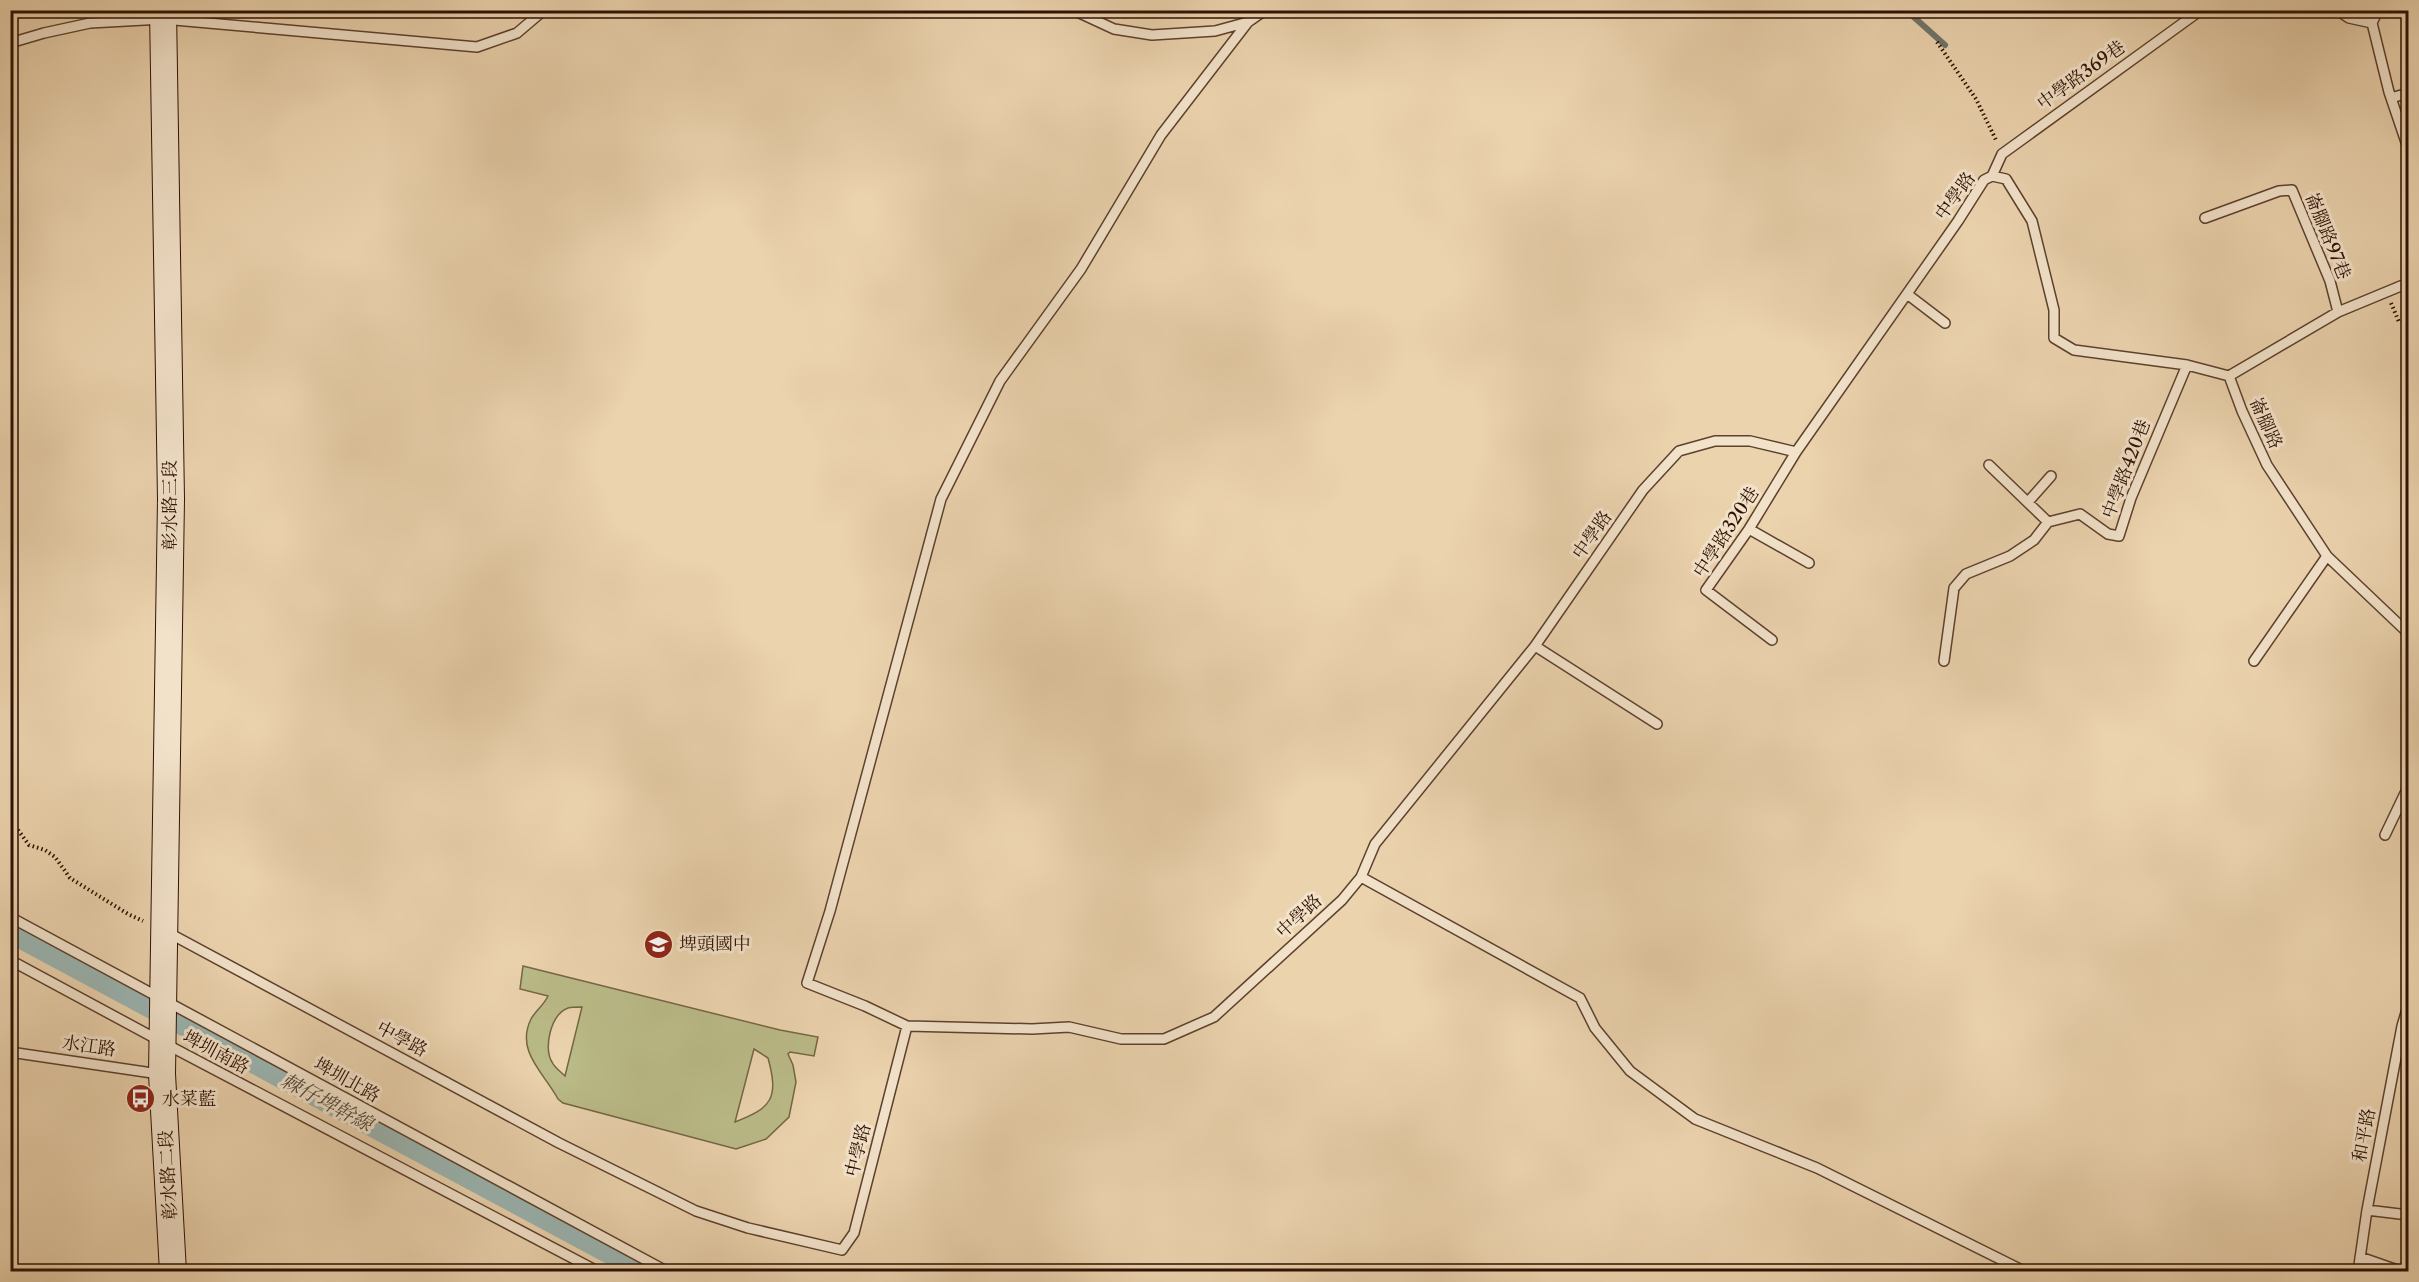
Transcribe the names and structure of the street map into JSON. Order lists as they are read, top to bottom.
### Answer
{
  "streets": {
    "main road": ["彰水路三段", "彰水路二段"],
    "lane": [
      "中學路369巷",
      "中學路",
      "崙腳路97巷",
      "崙腳路",
      "中學路420巷",
      "中學路320巷",
      "水江路",
      "埤圳南路",
      "埤圳北路",
      "和平路"
    ]
  },
  "crossings": [
    ["中學路369巷", "中學路"],
    ["中學路", "崙腳路"],
    ["中學路", "中學路420巷"],
    ["中學路", "彰水路三段"],
    ["中學路", "中學路320巷"],
    ["彰水路三段", "埤圳南路"],
    ["彰水路三段", "埤圳北路"],
    ["彰水路三段", "彰水路二段"],
    ["水江路", "彰水路二段"],
    ["埤圳南路", "彰水路二段"]
  ],
  "water": ["棘仔埤幹線"],
  "places": {
    "school or university": ["埤頭國中"],
    "bus stop": ["水菜藍"]
  }
}
